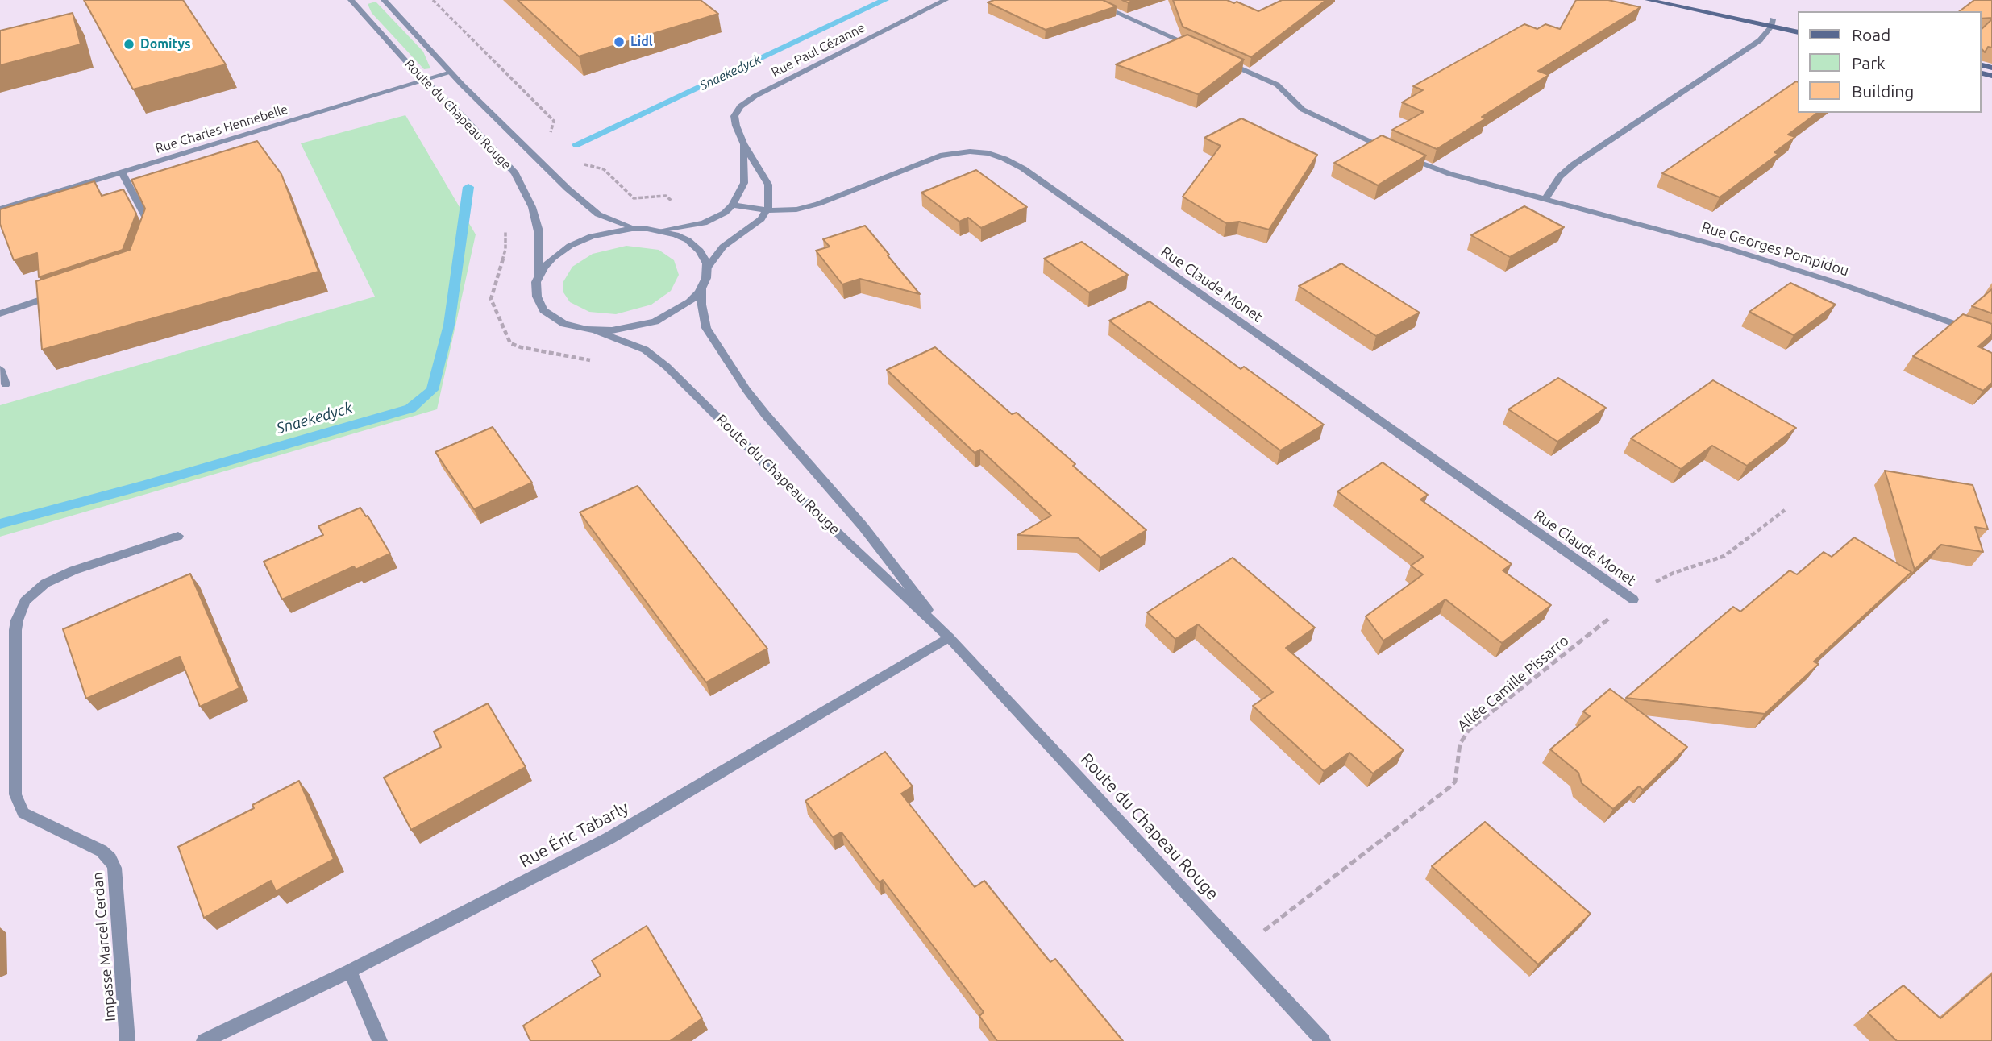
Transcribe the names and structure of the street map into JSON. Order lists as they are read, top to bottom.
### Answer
{
  "streets": {
    "street": [
      "Rue Paul Cézanne",
      "Route du Chapeau Rouge",
      "Rue Charles Hennebelle",
      "Rue Georges Pompidou",
      "Rue Claude Monet",
      "Rue Éric Tabarly",
      "Impasse Marcel Cerdan"
    ],
    "path": ["Allée Camille Pissarro"]
  },
  "crossings": [
    ["Rue Paul Cézanne", "Rue Claude Monet"],
    ["Route du Chapeau Rouge", "Rue Charles Hennebelle"],
    ["Route du Chapeau Rouge", "Allée Camille Pissarro"],
    ["Route du Chapeau Rouge", "Rue Éric Tabarly"],
    ["Rue Claude Monet", "Allée Camille Pissarro"]
  ],
  "water": ["Snaekedyck"],
  "places": ["Lidl", "Domitys"],
  "legend": ["Road", "Park", "Building"]
}
